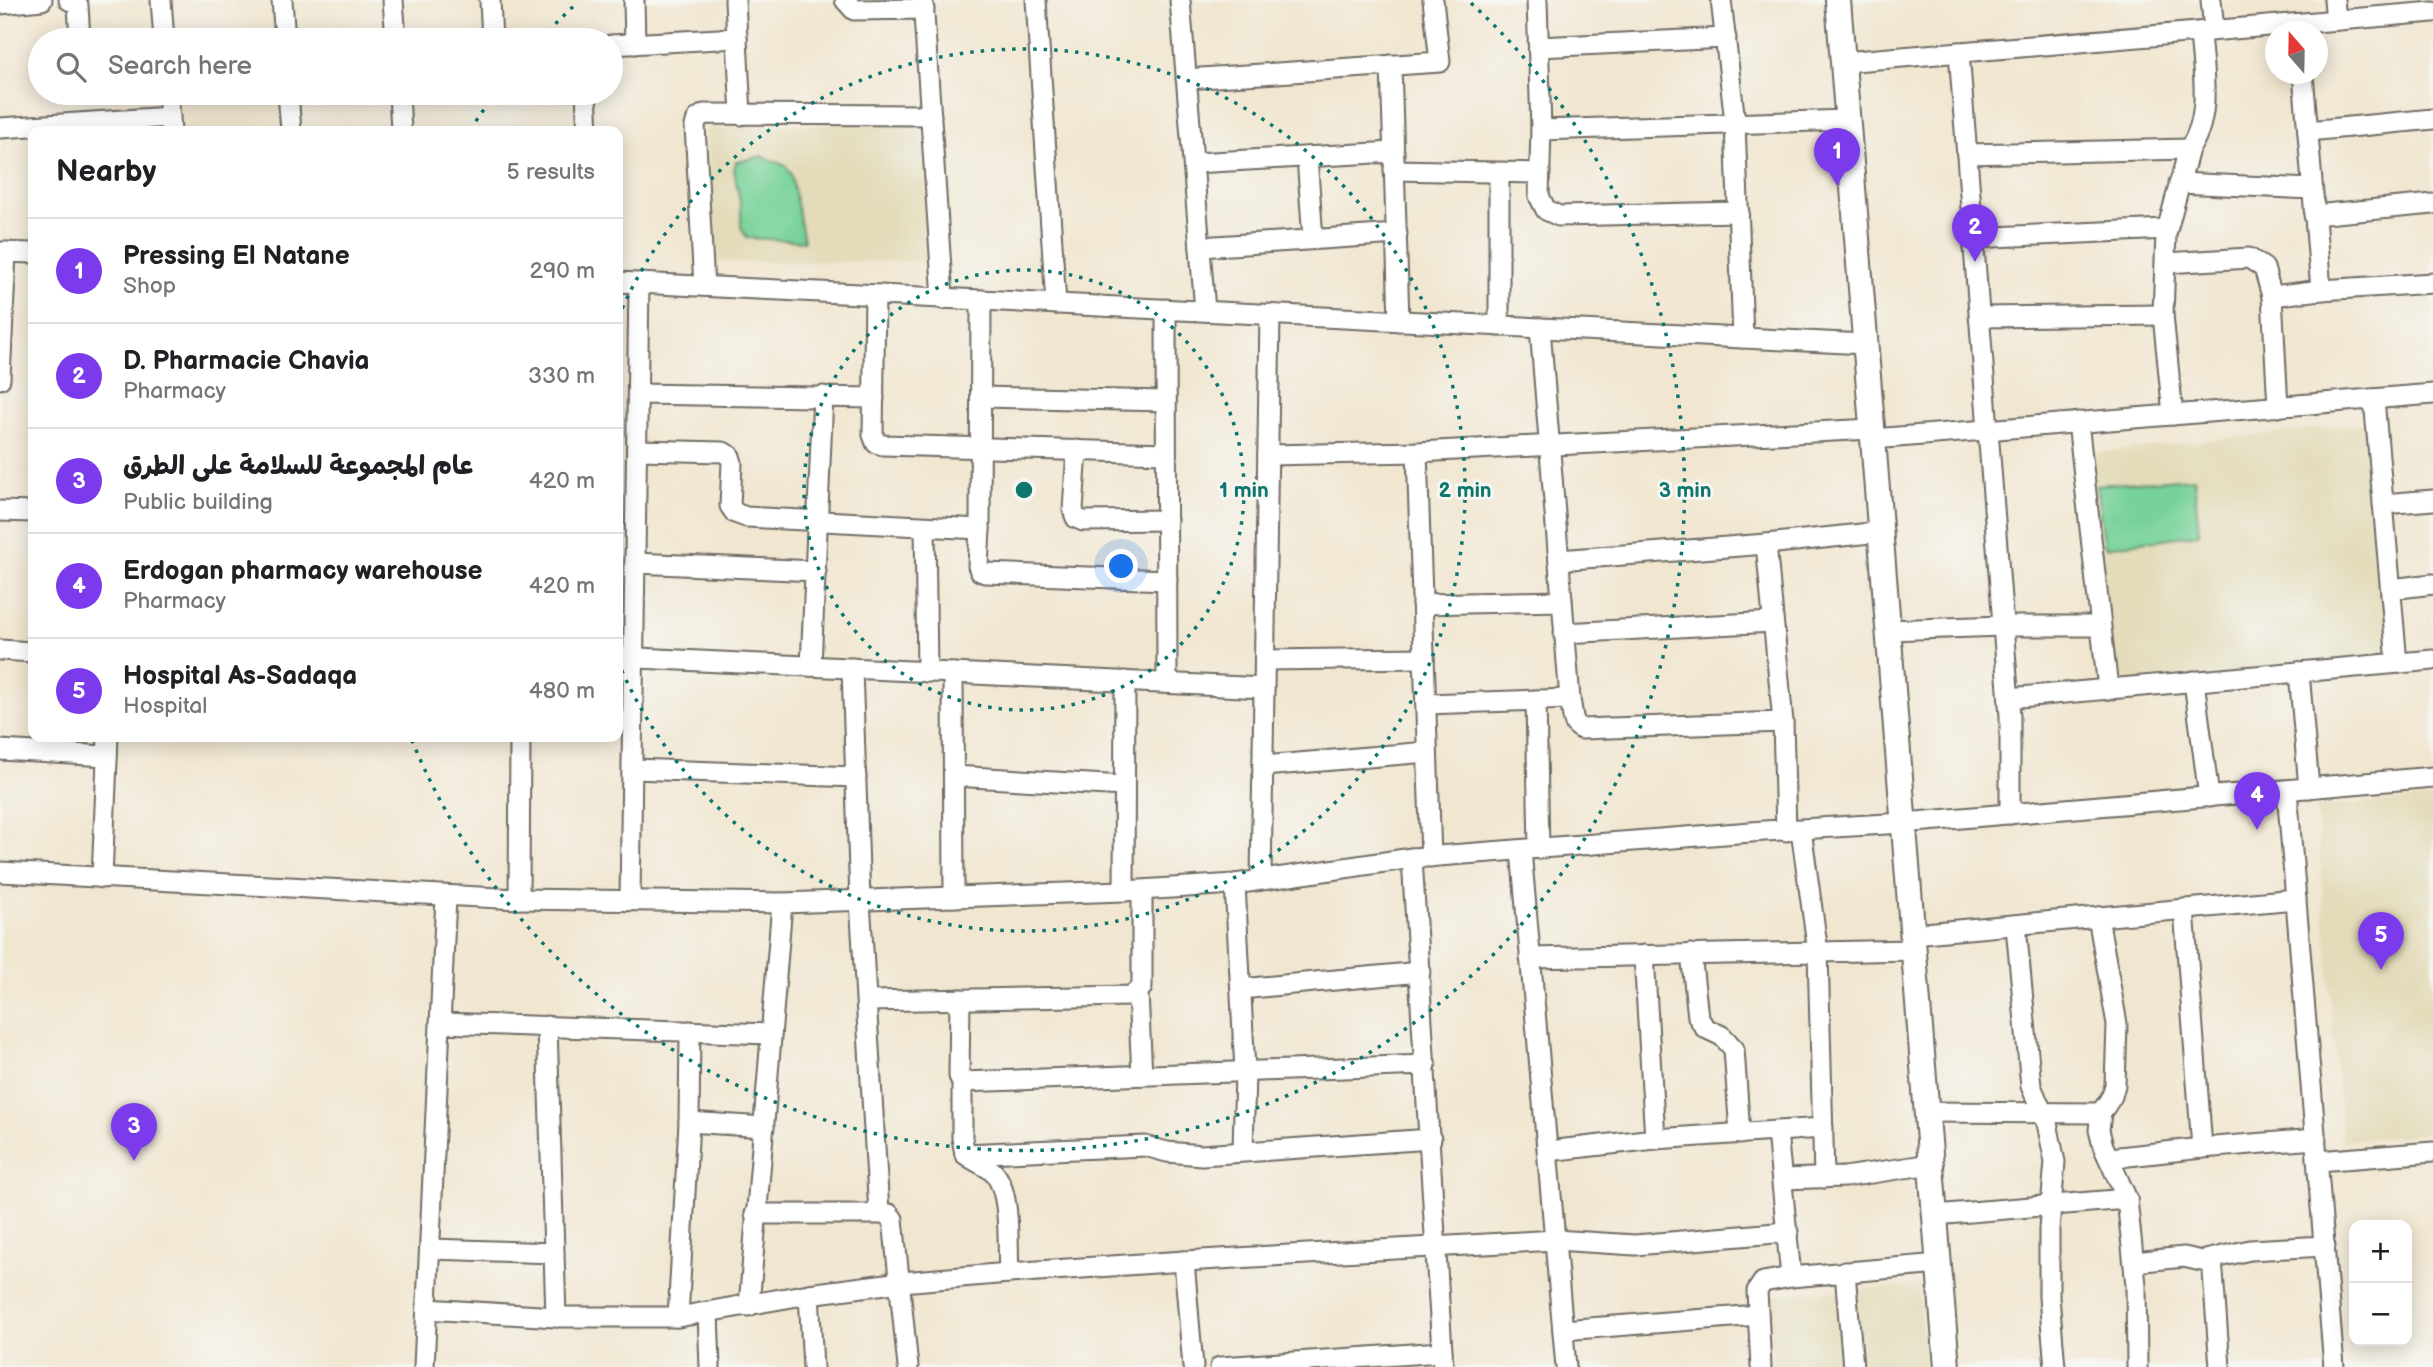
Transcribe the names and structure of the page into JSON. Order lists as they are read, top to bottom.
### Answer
{
  "north": "top",
  "page": {
    "search": "Search here",
    "heading": ["Nearby", "5 results"],
    "pins": [
      "1",
      "2",
      "4",
      "5",
      "3"
    ],
    "list": [
      {
        "mark": "1",
        "name": "Pressing El Natane",
        "note": "Shop",
        "value": "290 m"
      },
      {
        "mark": "2",
        "name": "D. Pharmacie Chavia",
        "note": "Pharmacy",
        "value": "330 m"
      },
      {
        "mark": "3",
        "name": "عام المجموعة للسلامة على الطرق",
        "note": "Public building",
        "value": "420 m"
      },
      {
        "mark": "4",
        "name": "Erdogan pharmacy warehouse",
        "note": "Pharmacy",
        "value": "420 m"
      },
      {
        "mark": "5",
        "name": "Hospital As-Sadaqa",
        "note": "Hospital",
        "value": "480 m"
      }
    ],
    "map_buttons": ["+", "−"]
  },
  "rings": ["1 min", "2 min", "3 min"]
}
